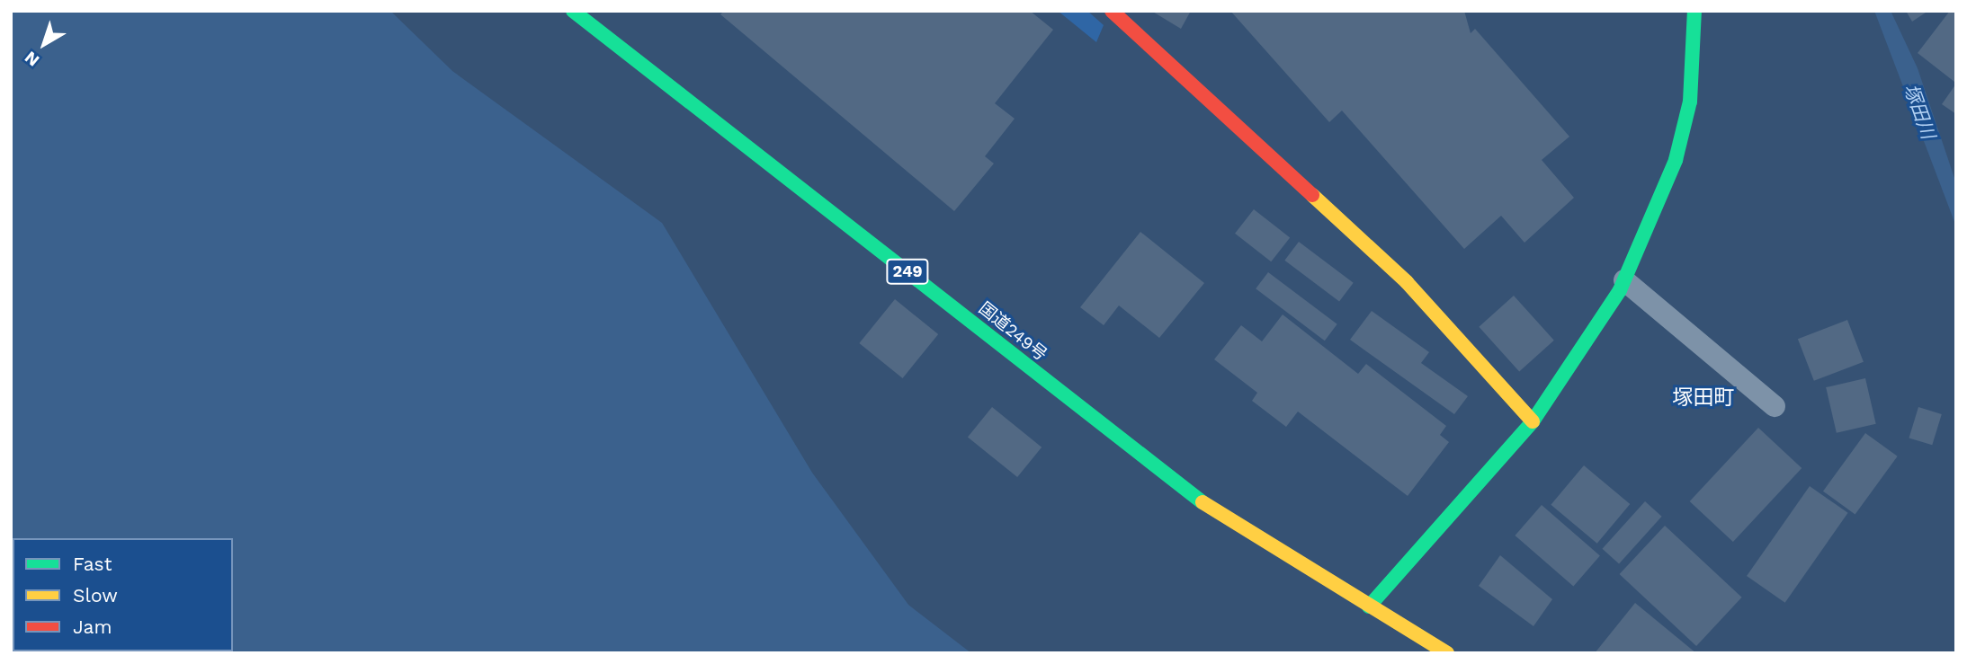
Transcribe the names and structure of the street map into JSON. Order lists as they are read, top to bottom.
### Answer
{
  "streets": {
    "main road": ["249", "国道249号"]
  },
  "districts": ["塚田町"],
  "water": ["塚田川"],
  "legend": ["Fast", "Slow", "Jam"],
  "north": "bottom left"
}
